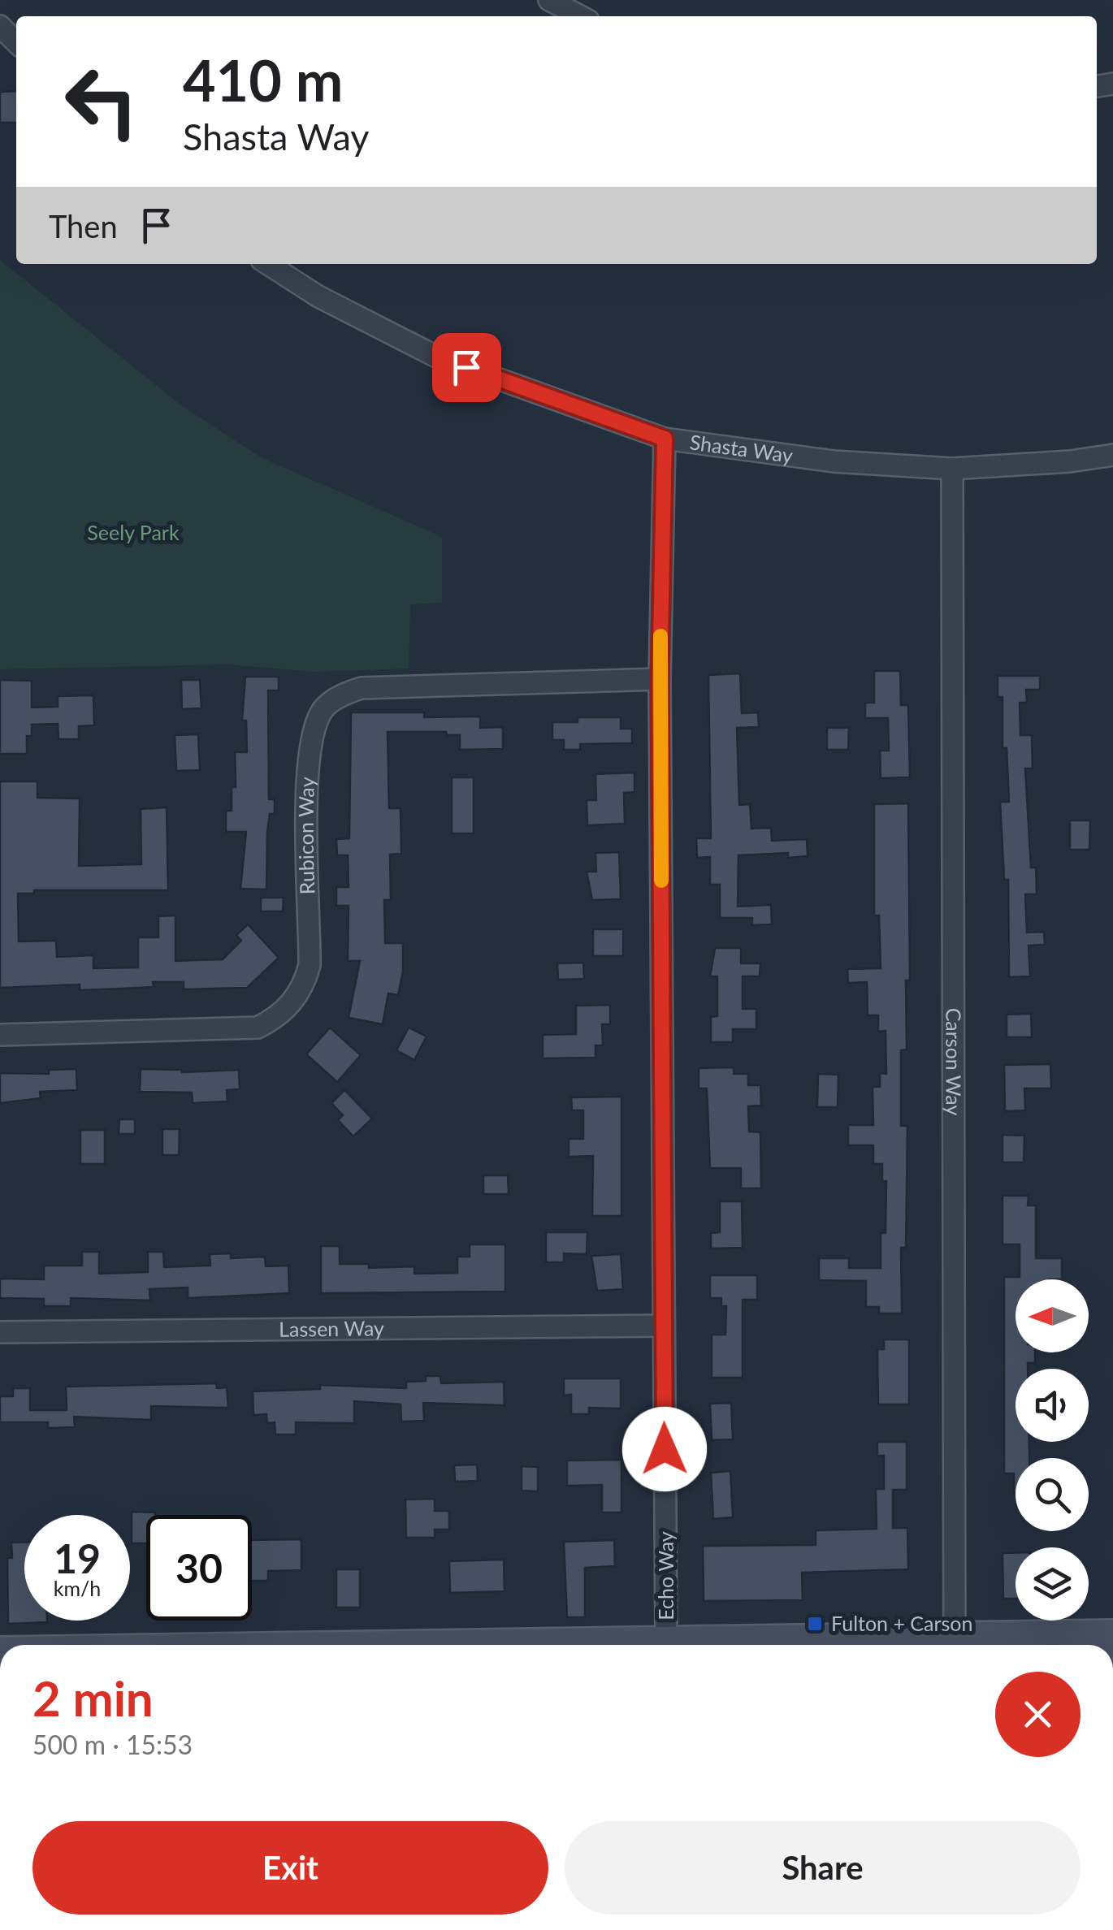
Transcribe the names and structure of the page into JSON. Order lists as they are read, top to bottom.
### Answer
{
  "streets": {
    "street": [
      "Shasta Way",
      "Rubicon Way",
      "Carson Way",
      "Lassen Way",
      "Echo Way"
    ]
  },
  "crossings": [
    ["Shasta Way", "Carson Way"],
    ["Shasta Way", "Echo Way"],
    ["Rubicon Way", "Echo Way"],
    ["Lassen Way", "Echo Way"]
  ],
  "parks": ["Seely Park"],
  "places": {
    "transit": ["Fulton + Carson"]
  },
  "north": "left",
  "page": {
    "turn": ["410 m", "Shasta Way"],
    "then": "Then",
    "speed": "19 km/h",
    "limit": "30",
    "heading": ["2 min", "500 m · 15:53"],
    "buttons": ["Exit", "Share"]
  }
}
